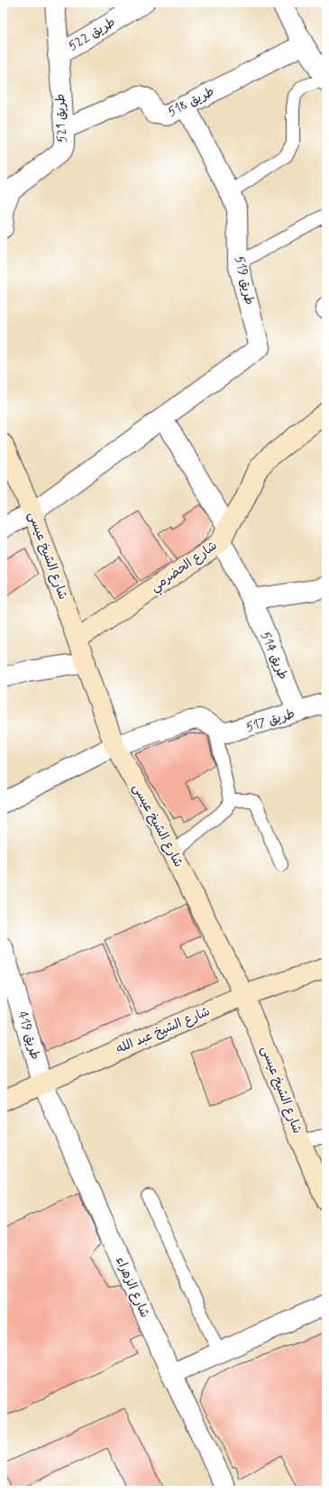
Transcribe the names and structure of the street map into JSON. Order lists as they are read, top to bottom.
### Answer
{
  "streets": {
    "street": [
      "طريق 522",
      "طريق 518",
      "طريق 521",
      "طريق 519",
      "شارع الشيخ عيسى",
      "شارع الحضرمي",
      "طريق 514",
      "طريق 517",
      "شارع الشيخ عبد الله",
      "طريق 419",
      "شارع الزهراء"
    ]
  },
  "crossings": [
    ["طريق 522", "طريق 521"],
    ["طريق 518", "طريق 521"],
    ["طريق 518", "طريق 519"],
    ["طريق 519", "شارع الشيخ عيسى"],
    ["شارع الشيخ عيسى", "شارع الحضرمي"],
    ["شارع الشيخ عيسى", "طريق 517"],
    ["شارع الشيخ عيسى", "شارع الشيخ عبد الله"],
    ["شارع الحضرمي", "طريق 514"],
    ["طريق 514", "طريق 517"],
    ["شارع الشيخ عبد الله", "طريق 419"],
    ["شارع الشيخ عبد الله", "شارع الزهراء"],
    ["طريق 419", "شارع الزهراء"]
  ]
}
